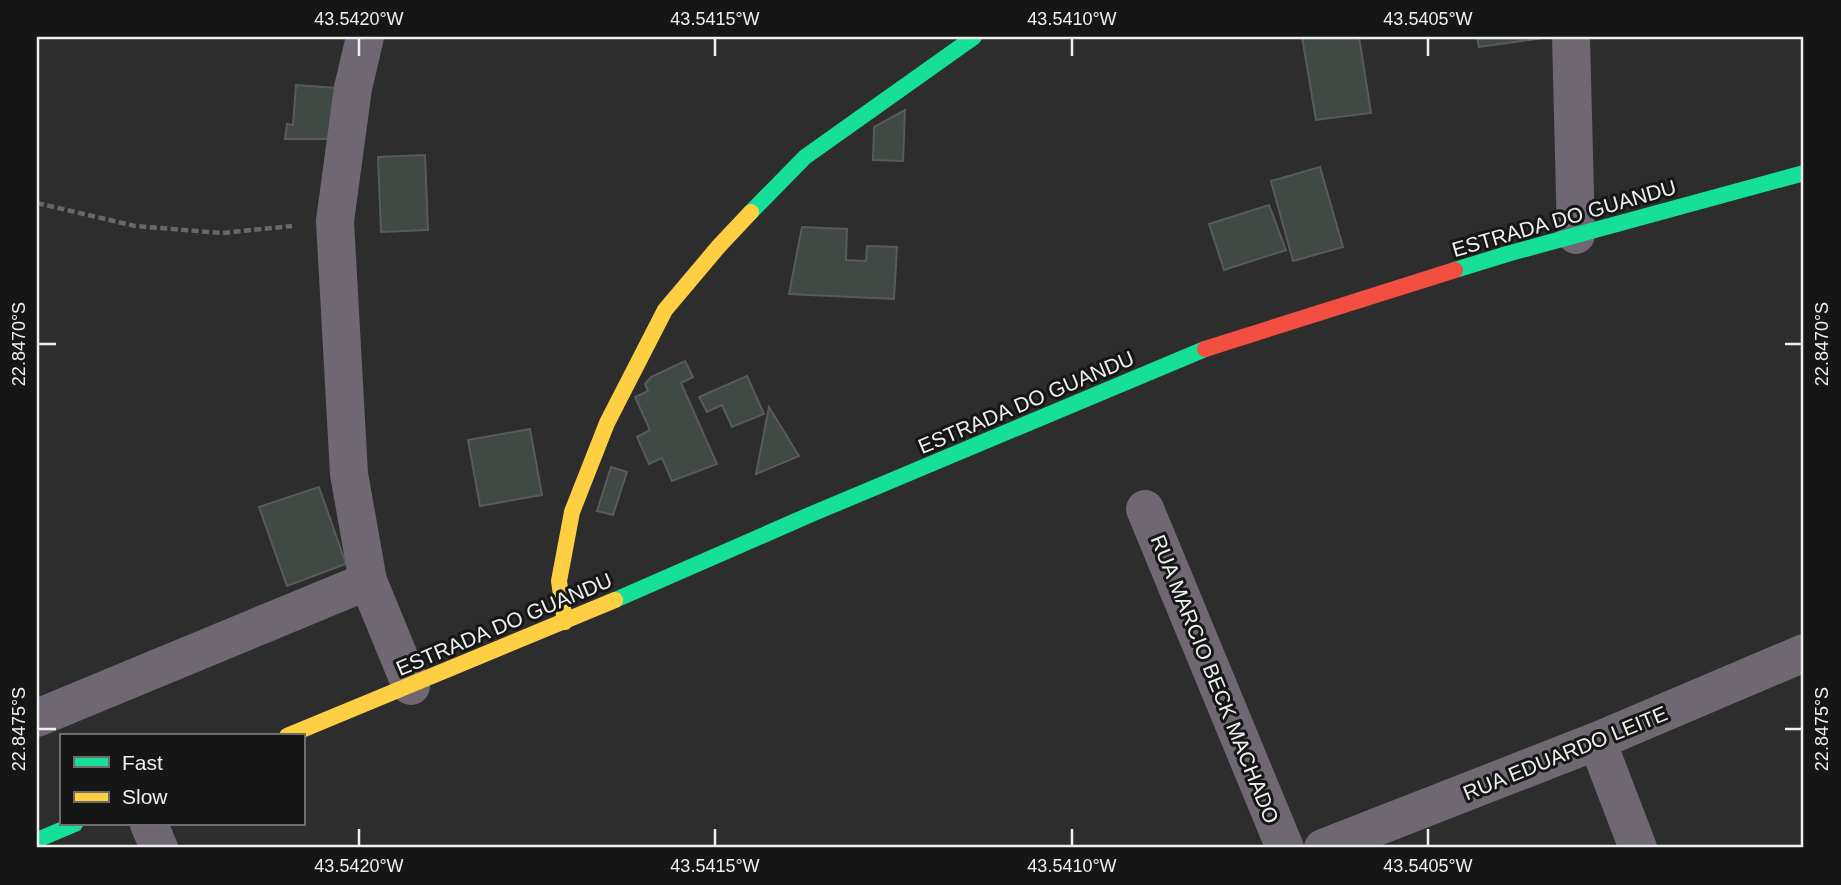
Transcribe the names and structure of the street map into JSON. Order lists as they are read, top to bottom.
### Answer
{
  "streets": {
    "street": ["ESTRADA DO GUANDU", "RUA MARCIO BECK MACHADO", "RUA EDUARDO LEITE"]
  },
  "legend": ["Fast", "Slow"],
  "coordinates": [
    "43.5420°W",
    "43.5415°W",
    "43.5410°W",
    "43.5405°W",
    "22.8470°S",
    "22.8475°S"
  ]
}
